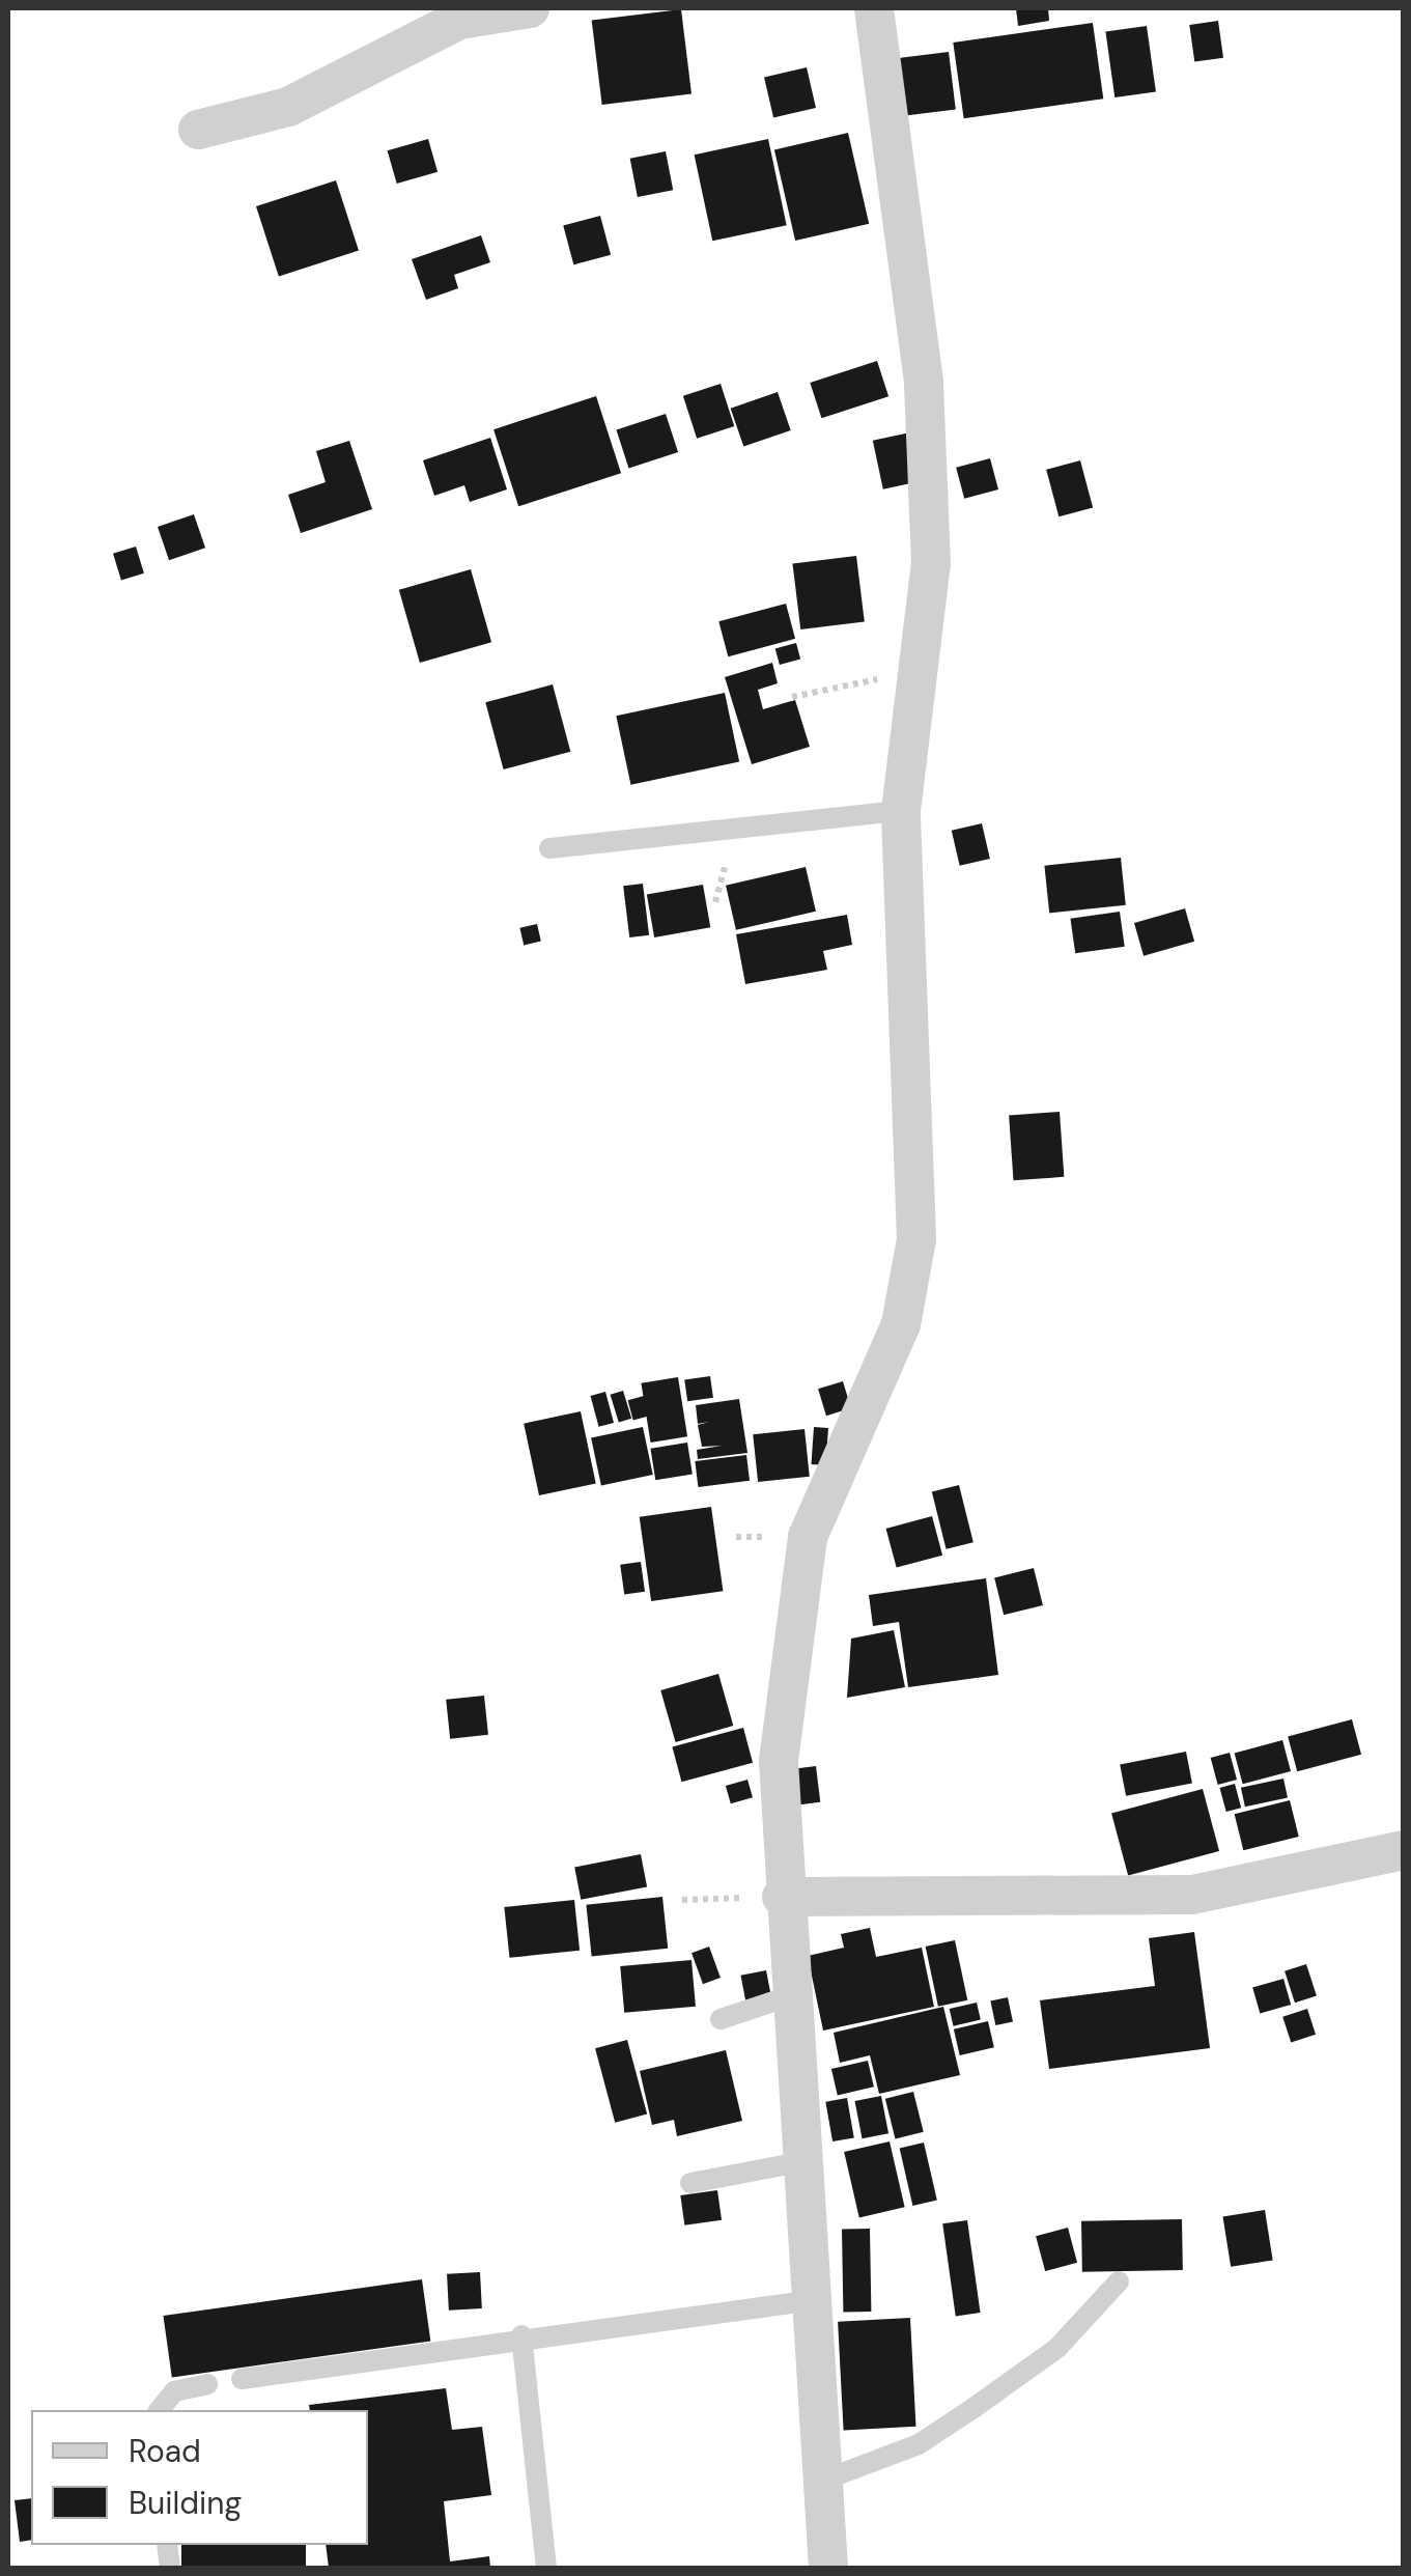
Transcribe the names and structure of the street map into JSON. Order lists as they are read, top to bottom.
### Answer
{
  "legend": ["Road", "Building"]
}
